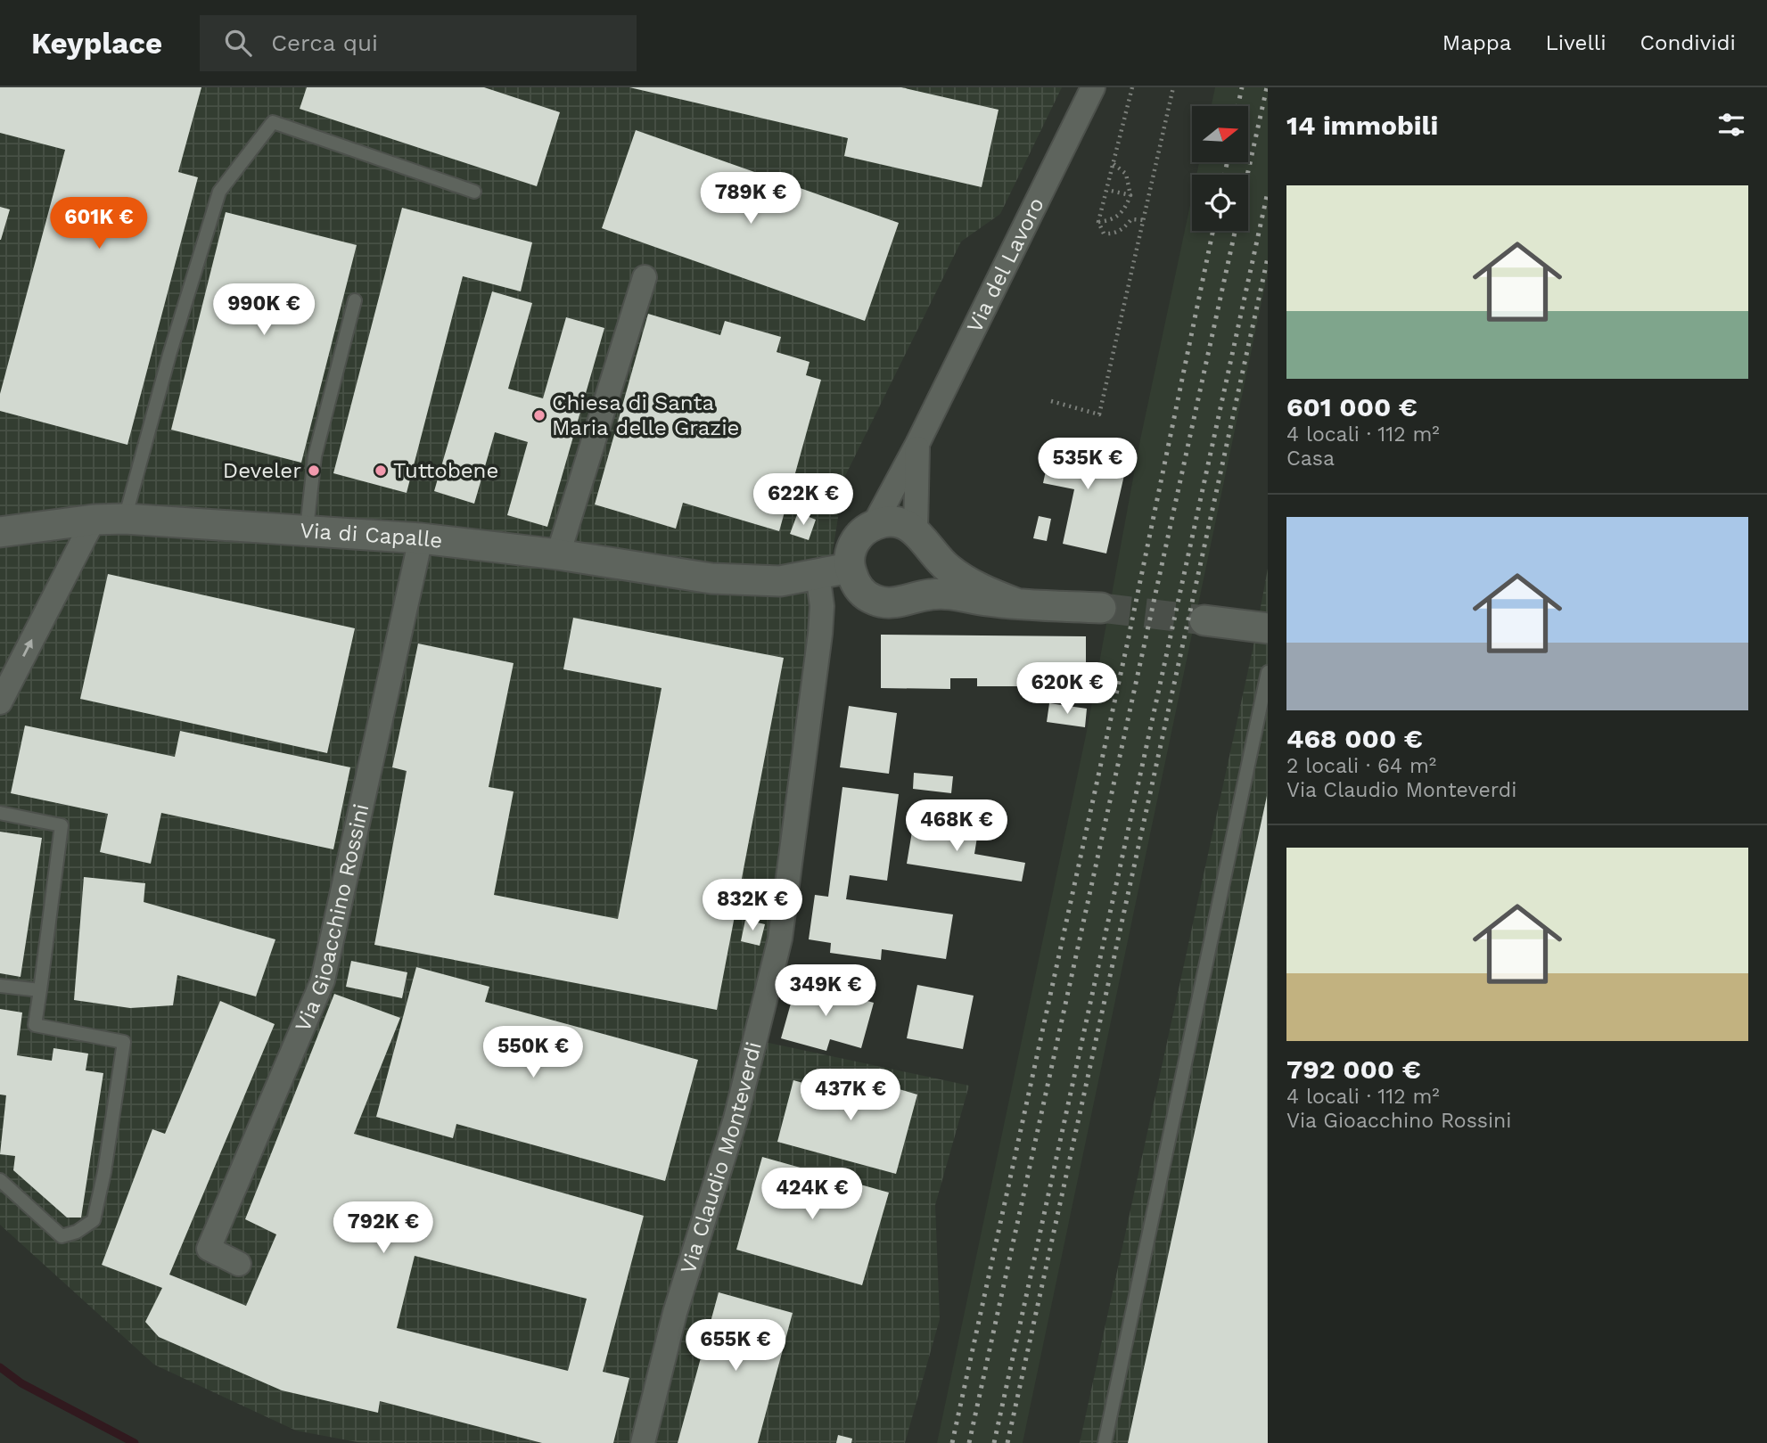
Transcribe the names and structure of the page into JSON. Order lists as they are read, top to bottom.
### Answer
{
  "streets": {
    "street": [
      "Via del Lavoro",
      "Via di Capalle",
      "Via Gioacchino Rossini",
      "Via Claudio Monteverdi"
    ]
  },
  "crossings": [
    ["Via del Lavoro", "Via di Capalle"],
    ["Via di Capalle", "Via Gioacchino Rossini"],
    ["Via di Capalle", "Via Claudio Monteverdi"]
  ],
  "places": ["Chiesa di Santa Maria delle Grazie", "Develer", "Tuttobene"],
  "north": "right",
  "page": {
    "header": "Keyplace",
    "search": "Cerca qui",
    "nav": ["Mappa", "Livelli", "Condividi"],
    "heading": "14 immobili",
    "list": [
      {
        "name": "601 000 €",
        "note": "4 locali · 112 m² · Casa"
      },
      {
        "name": "468 000 €",
        "note": "2 locali · 64 m² · Via Claudio Monteverdi"
      },
      {
        "name": "792 000 €",
        "note": "4 locali · 112 m² · Via Gioacchino Rossini"
      }
    ],
    "price": [
      "789K €",
      "601K €",
      "990K €",
      "535K €",
      "622K €",
      "620K €",
      "468K €",
      "832K €",
      "349K €",
      "550K €",
      "437K €",
      "424K €",
      "792K €",
      "655K €"
    ]
  }
}
